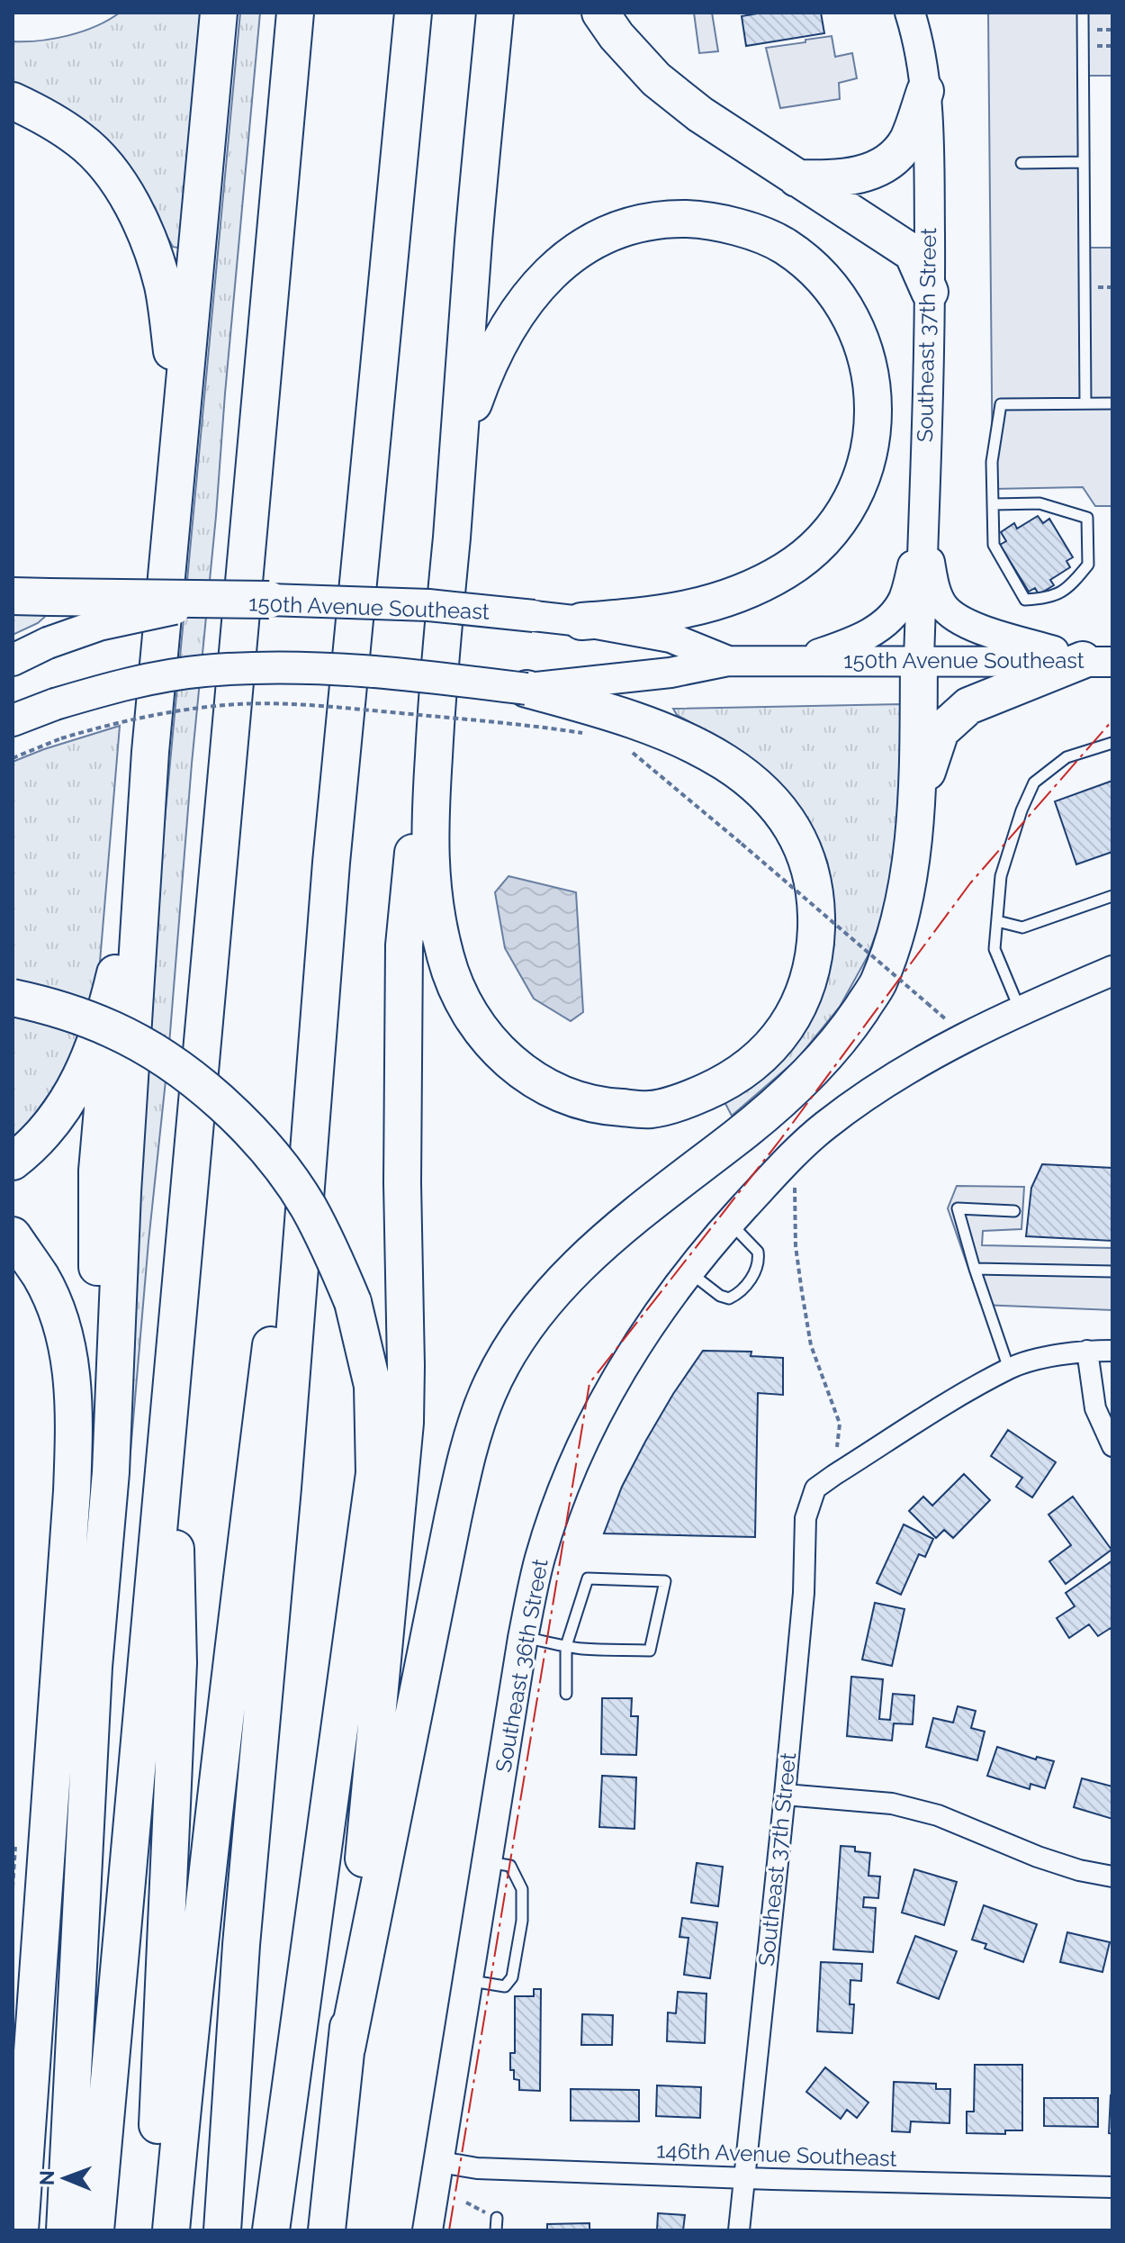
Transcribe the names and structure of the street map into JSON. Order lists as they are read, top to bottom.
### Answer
{
  "streets": {
    "main road": ["Southeast 37th Street", "150th Avenue Southeast", "Southeast 36th Street"],
    "street": ["146th Avenue Southeast"]
  },
  "crossings": [
    ["Southeast 37th Street", "150th Avenue Southeast"],
    ["Southeast 37th Street", "146th Avenue Southeast"],
    ["Southeast 36th Street", "146th Avenue Southeast"]
  ],
  "north": "left"
}
